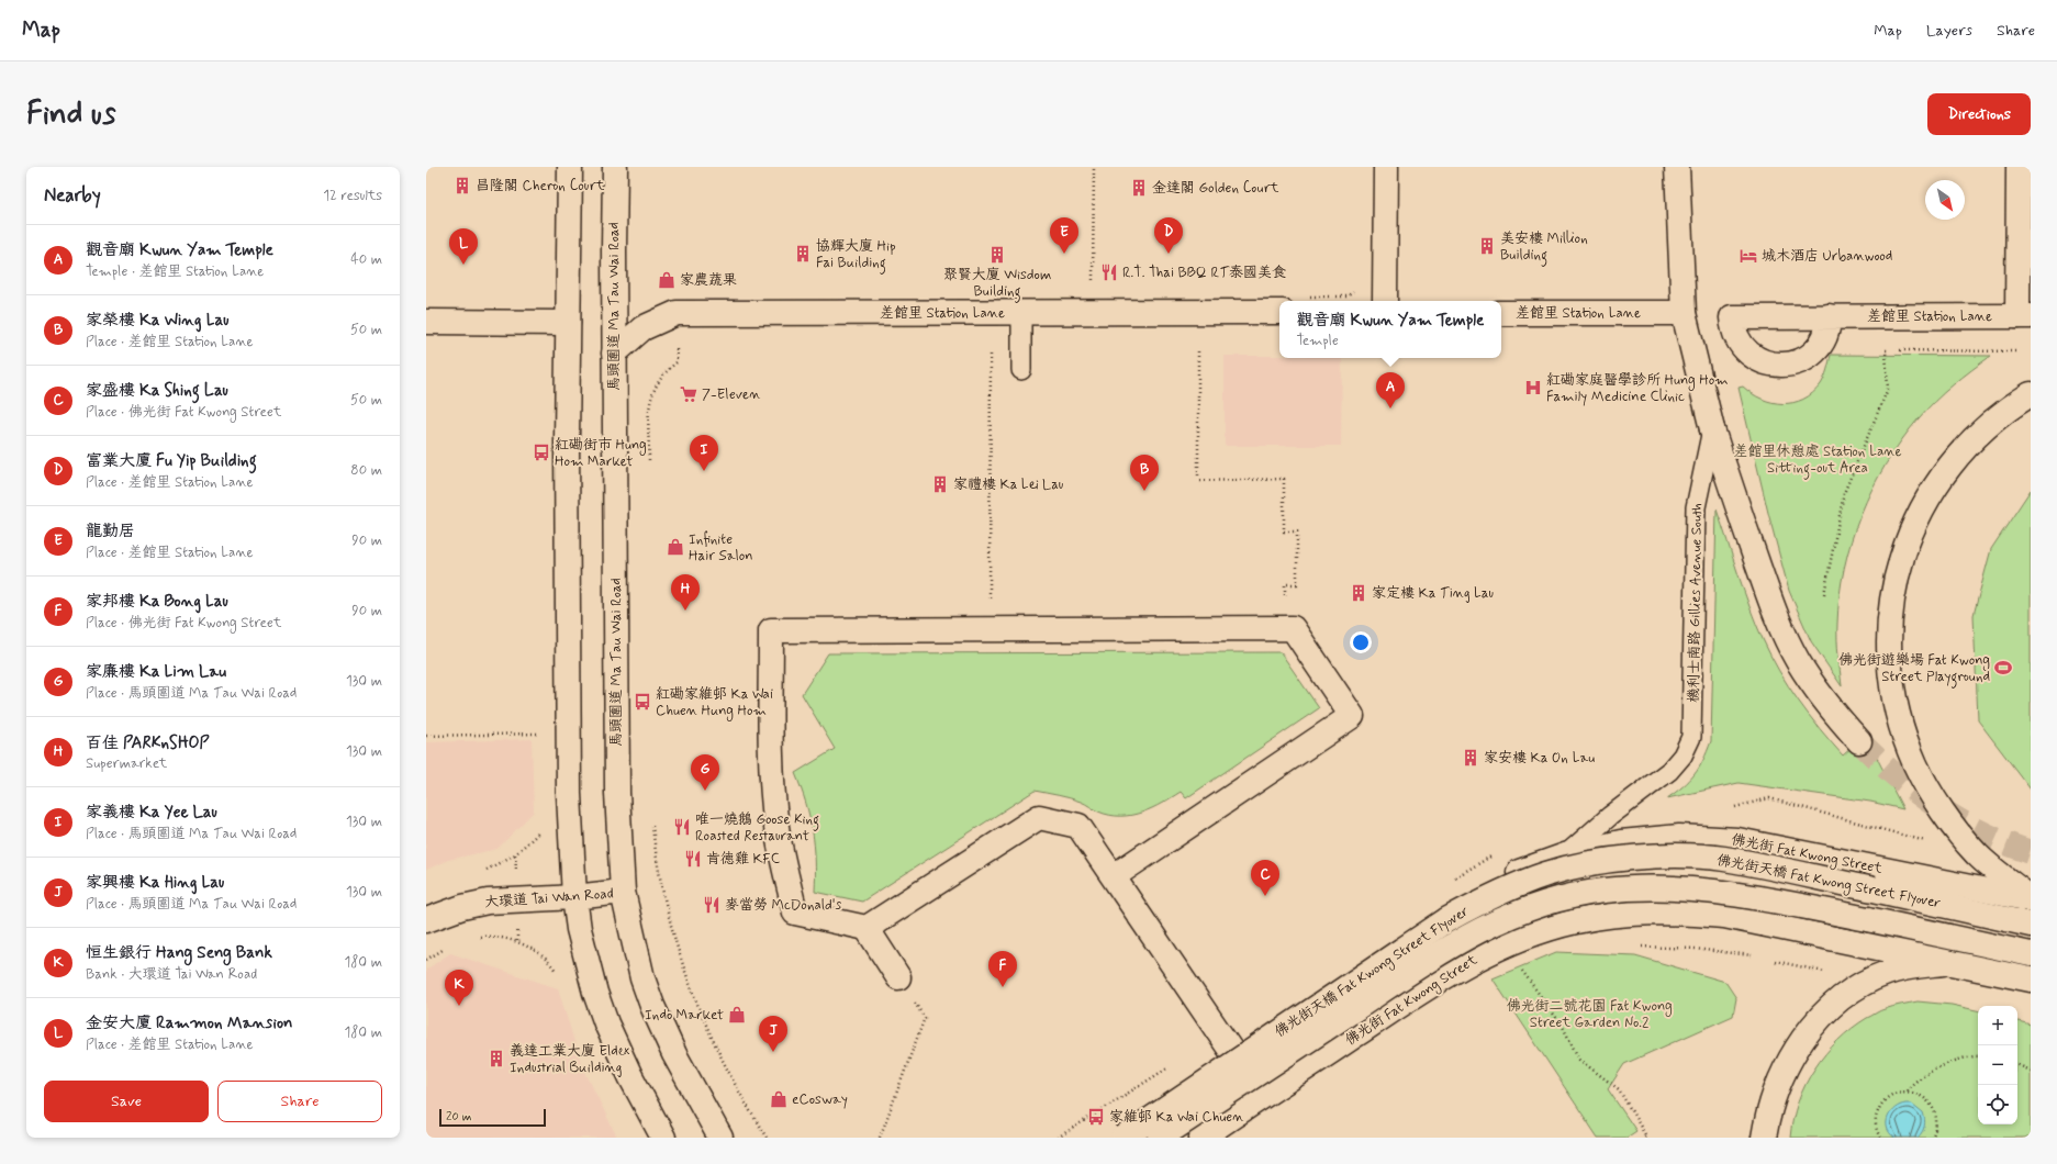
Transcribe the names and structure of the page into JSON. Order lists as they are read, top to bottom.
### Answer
{
  "streets": {
    "main road": [
      "馬頭圍道 Ma Tau Wai Road",
      "差館里 Station Lane",
      "機利士南路 Gillies Avenue South",
      "佛光街 Fat Kwong Street",
      "佛光街天橋 Fat Kwong Street Flyover",
      "大環道 Tai Wan Road"
    ]
  },
  "crossings": [
    ["馬頭圍道 Ma Tau Wai Road", "差館里 Station Lane"],
    ["馬頭圍道 Ma Tau Wai Road", "大環道 Tai Wan Road"],
    ["差館里 Station Lane", "機利士南路 Gillies Avenue South"],
    ["機利士南路 Gillies Avenue South", "佛光街 Fat Kwong Street"],
    ["佛光街 Fat Kwong Street", "佛光街天橋 Fat Kwong Street Flyover"]
  ],
  "parks": ["差館里休憩處 Station Lane Sitting-out Area", "佛光街二號花園 Fat Kwong Street Garden No.2"],
  "places": {
    "building": [
      "昌隆閣 Cheron Court",
      "金達閣 Golden Court",
      "美安樓 Million Building",
      "協輝大廈 Hip Fai Building",
      "聚賢大廈 Wisdom Building",
      "家禮樓 Ka Lei Lau",
      "家定樓 Ka Ting Lau",
      "家安樓 Ka On Lau",
      "義達工業大廈 Eldex Industrial Building"
    ],
    "hotel": ["城木酒店 Urbanwood"],
    "restaurant": [
      "R.T. Thai BBQ RT泰國美食",
      "唯一燒鵝 Goose King Roasted Restaurant",
      "肯德雞 KFC",
      "麥當勞 McDonald's"
    ],
    "shop": [
      "家農蔬果",
      "Infinite Hair Salon",
      "Indo Market",
      "eCosway"
    ],
    "hospital": ["紅磡家庭醫學診所 Hung Hom Family Medicine Clinic"],
    "supermarket": ["7-Eleven"],
    "bus stop": ["紅磡街市 Hung Hom Market", "紅磡家維邨 Ka Wai Chuen Hung Hom", "家維邨 Ka Wai Chuen"],
    "sports": ["佛光街遊樂場 Fat Kwong Street Playground"]
  },
  "scale_bar": "20 m",
  "north": "bottom right",
  "page": {
    "header": "Map",
    "nav": ["Map", "Layers", "Share"],
    "buttons": [
      "Directions",
      ["Save", "Share"]
    ],
    "title": "Find us",
    "heading": ["Nearby", "12 results"],
    "pins": [
      "D",
      "E",
      "L",
      "A",
      "I",
      "B",
      "H",
      "G",
      "C",
      "F",
      "K",
      "J"
    ],
    "list": [
      {
        "mark": "A",
        "name": "觀音廟 Kwun Yam Temple",
        "note": "Temple · 差館里 Station Lane",
        "value": "40 m"
      },
      {
        "mark": "B",
        "name": "家榮樓 Ka Wing Lau",
        "note": "Place · 差館里 Station Lane",
        "value": "50 m"
      },
      {
        "mark": "C",
        "name": "家盛樓 Ka Shing Lau",
        "note": "Place · 佛光街 Fat Kwong Street",
        "value": "50 m"
      },
      {
        "mark": "D",
        "name": "富業大廈 Fu Yip Building",
        "note": "Place · 差館里 Station Lane",
        "value": "80 m"
      },
      {
        "mark": "E",
        "name": "龍勤居",
        "note": "Place · 差館里 Station Lane",
        "value": "90 m"
      },
      {
        "mark": "F",
        "name": "家邦樓 Ka Bong Lau",
        "note": "Place · 佛光街 Fat Kwong Street",
        "value": "90 m"
      },
      {
        "mark": "G",
        "name": "家廉樓 Ka Lim Lau",
        "note": "Place · 馬頭圍道 Ma Tau Wai Road",
        "value": "130 m"
      },
      {
        "mark": "H",
        "name": "百佳 PARKnSHOP",
        "note": "Supermarket",
        "value": "130 m"
      },
      {
        "mark": "I",
        "name": "家義樓 Ka Yee Lau",
        "note": "Place · 馬頭圍道 Ma Tau Wai Road",
        "value": "130 m"
      },
      {
        "mark": "J",
        "name": "家興樓 Ka Hing Lau",
        "note": "Place · 馬頭圍道 Ma Tau Wai Road",
        "value": "130 m"
      },
      {
        "mark": "K",
        "name": "恒生銀行 Hang Seng Bank",
        "note": "Bank · 大環道 Tai Wan Road",
        "value": "180 m"
      },
      {
        "mark": "L",
        "name": "金安大廈 Rammon Mansion",
        "note": "Place · 差館里 Station Lane",
        "value": "180 m"
      }
    ],
    "popup": ["觀音廟 Kwun Yam Temple", "Temple"],
    "map_buttons": ["+", "−"],
    "scale": "20 m"
  }
}
